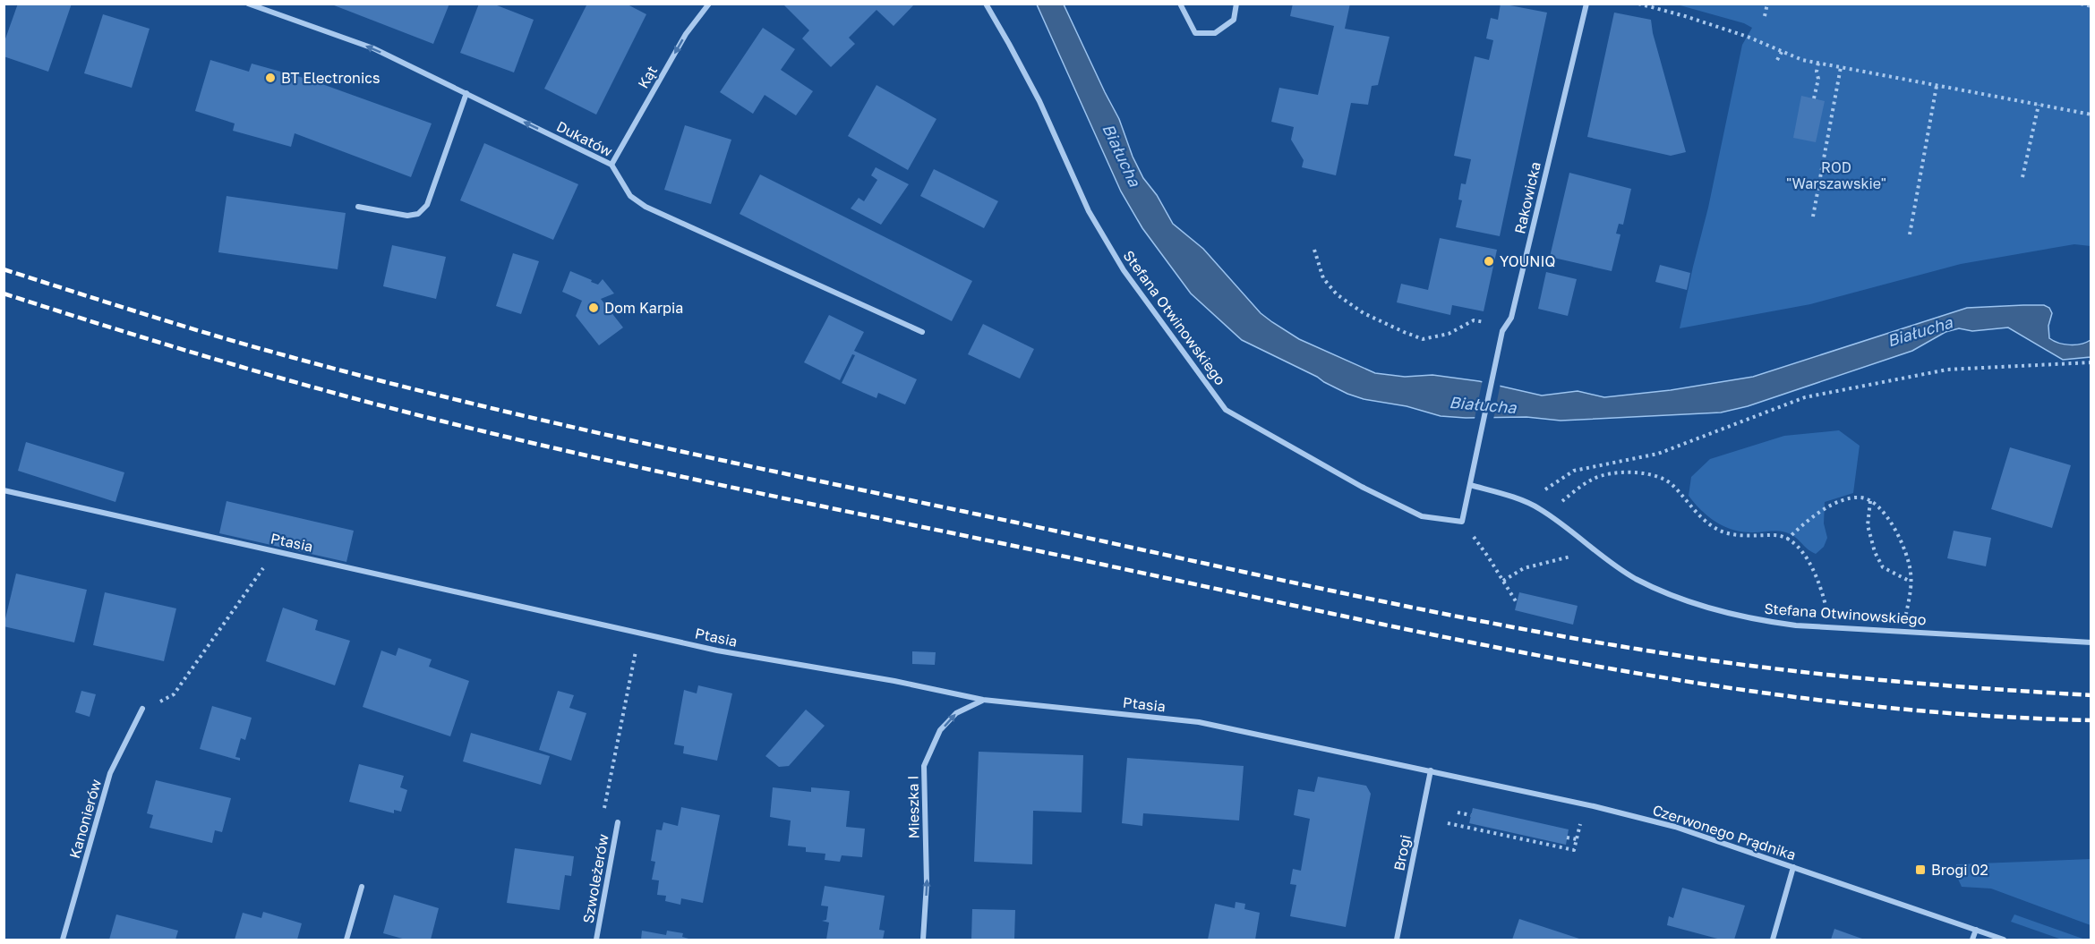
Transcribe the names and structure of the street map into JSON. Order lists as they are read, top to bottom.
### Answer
{
  "streets": {
    "street": [
      "Kąt",
      "Dukatów",
      "Rakowicka",
      "Stefana Otwinowskiego",
      "Ptasia",
      "Mieszka I",
      "Kanonierów",
      "Czerwonego Prądnika",
      "Brogi",
      "Szwoleżerów"
    ]
  },
  "crossings": [
    ["Kąt", "Dukatów"],
    ["Rakowicka", "Stefana Otwinowskiego"],
    ["Ptasia", "Mieszka I"],
    ["Ptasia", "Czerwonego Prądnika"],
    ["Ptasia", "Brogi"],
    ["Czerwonego Prądnika", "Brogi"]
  ],
  "one_way": ["Kąt", "Dukatów", "Mieszka I"],
  "water": ["Białucha"],
  "parks": ["ROD \"Warszawskie\""],
  "places": {
    "other": ["BT Electronics", "YOUNIQ", "Dom Karpia"],
    "transit": ["Brogi 02"]
  }
}
